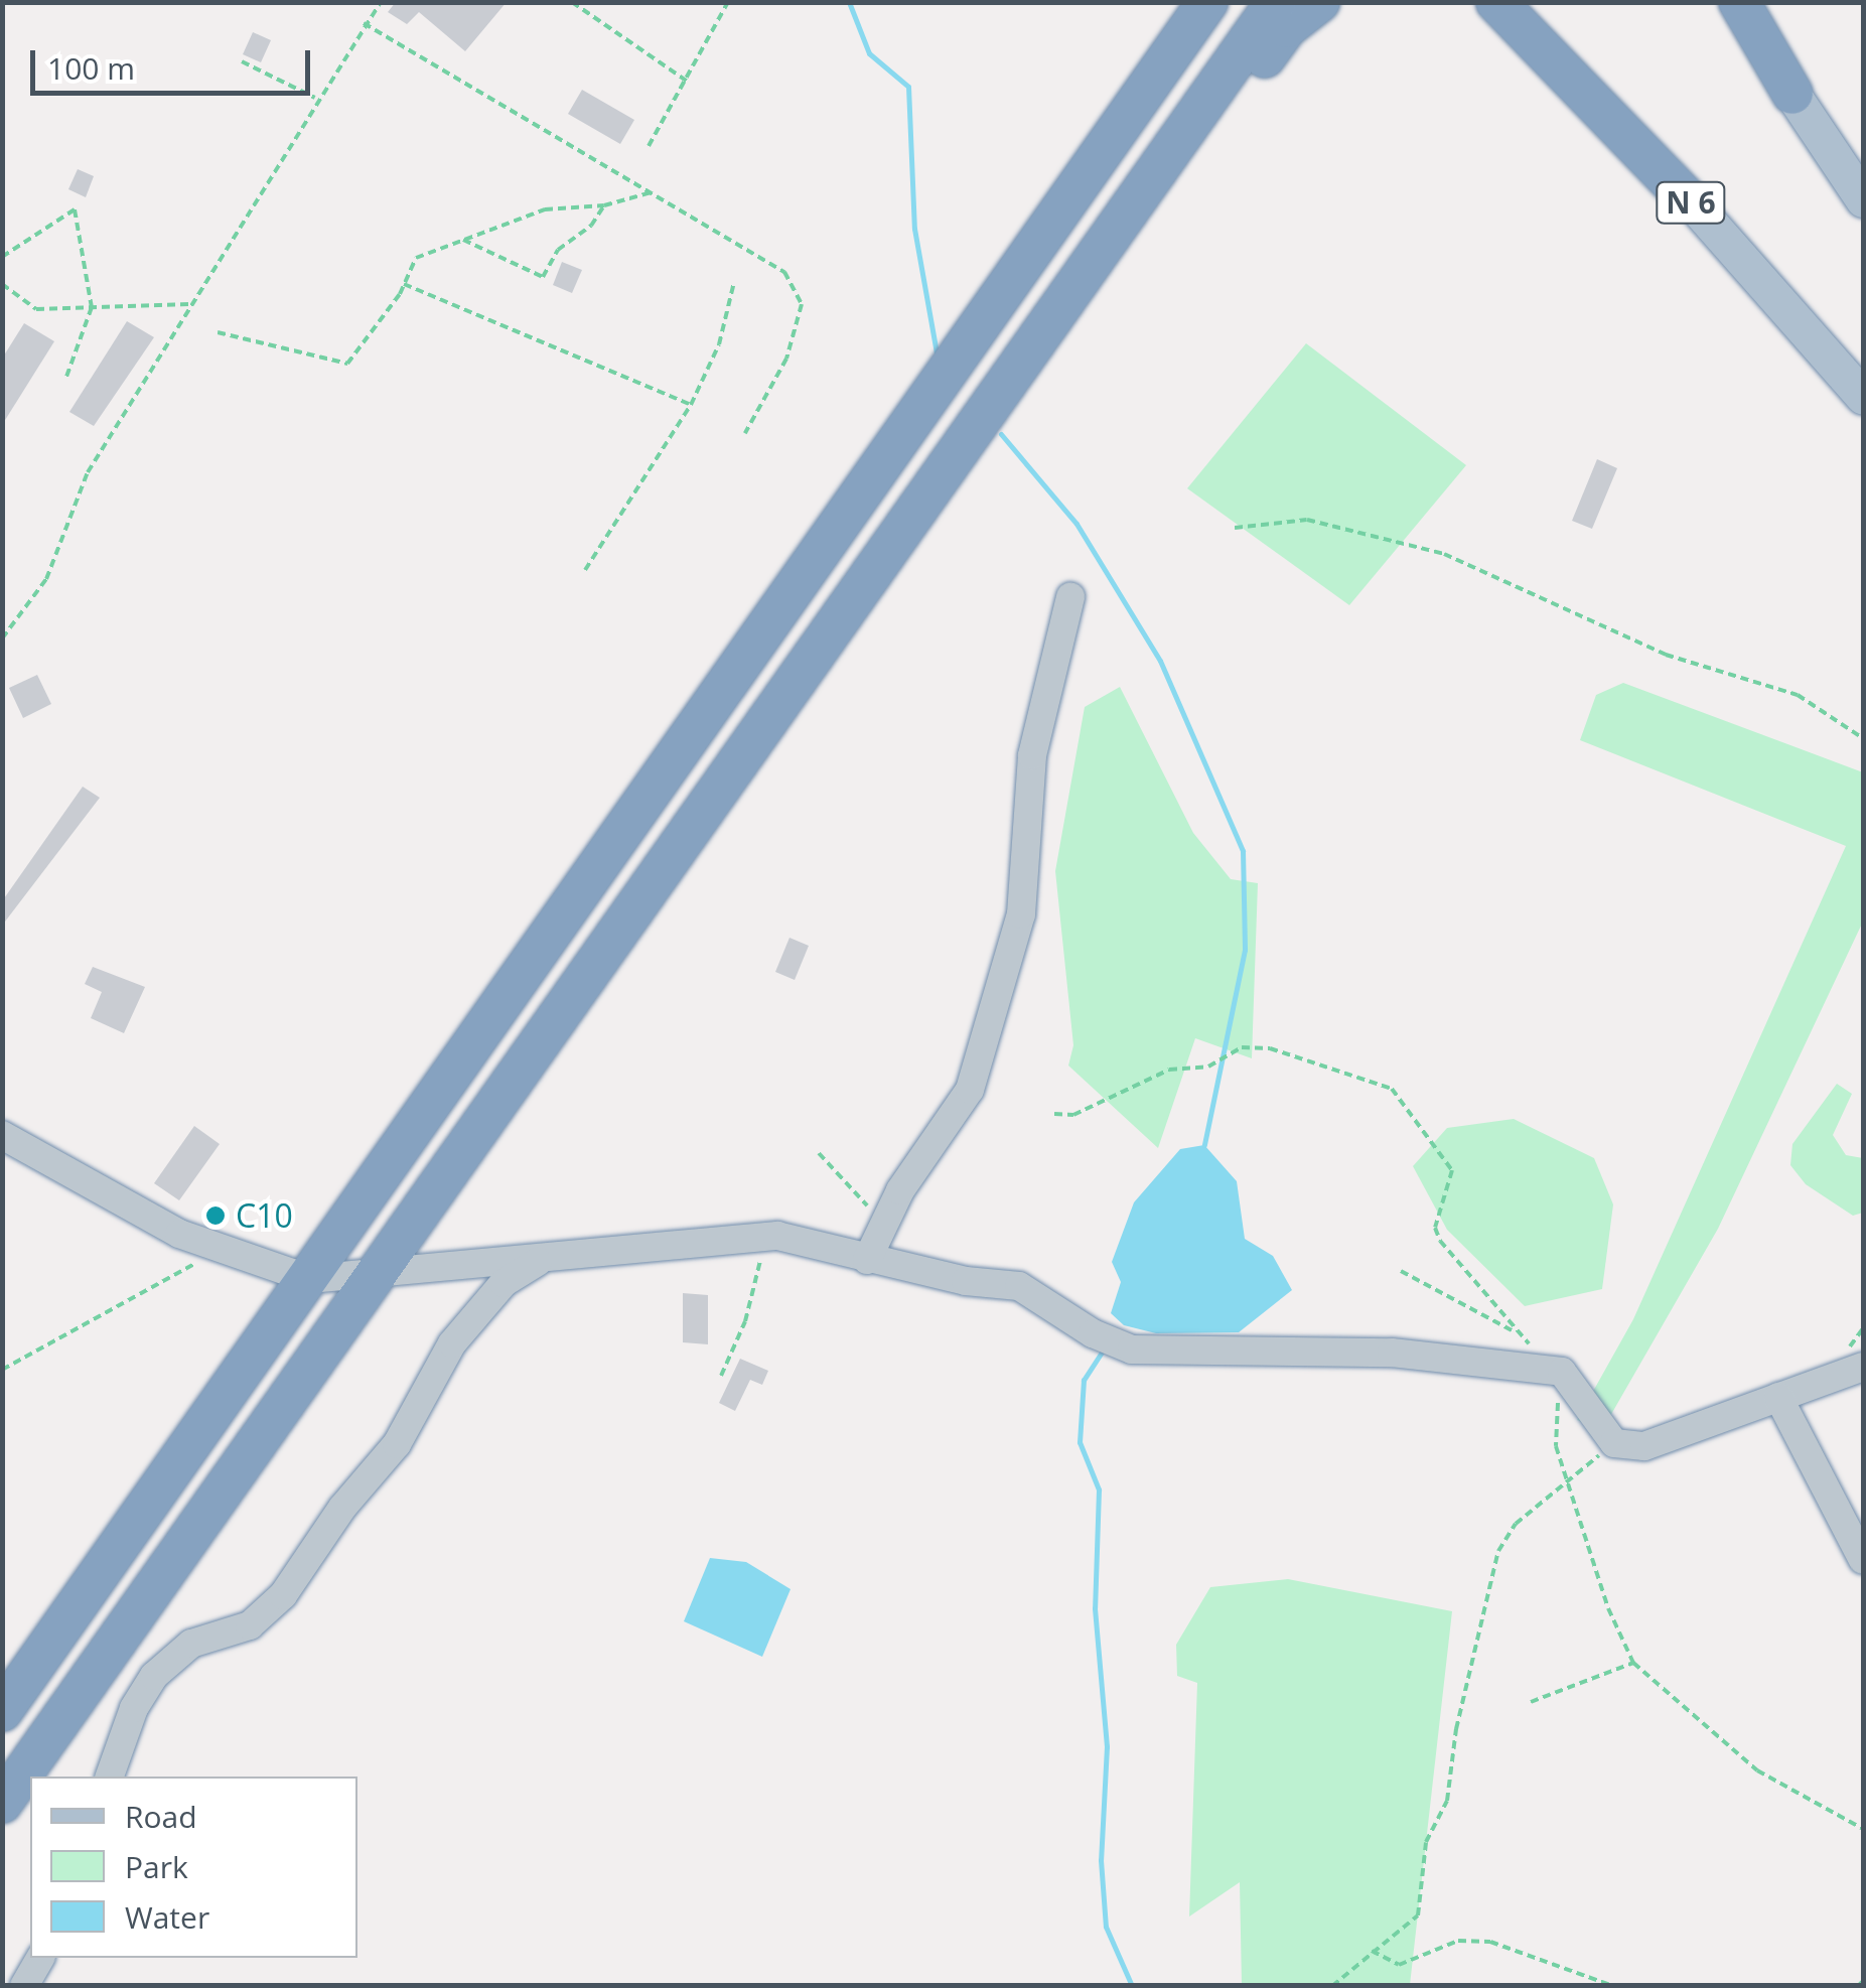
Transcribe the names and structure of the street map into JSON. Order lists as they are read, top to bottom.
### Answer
{
  "streets": {
    "main road": ["N 6"]
  },
  "places": ["C10"],
  "legend": ["Road", "Park", "Water"],
  "scale_bar": "100 m"
}
